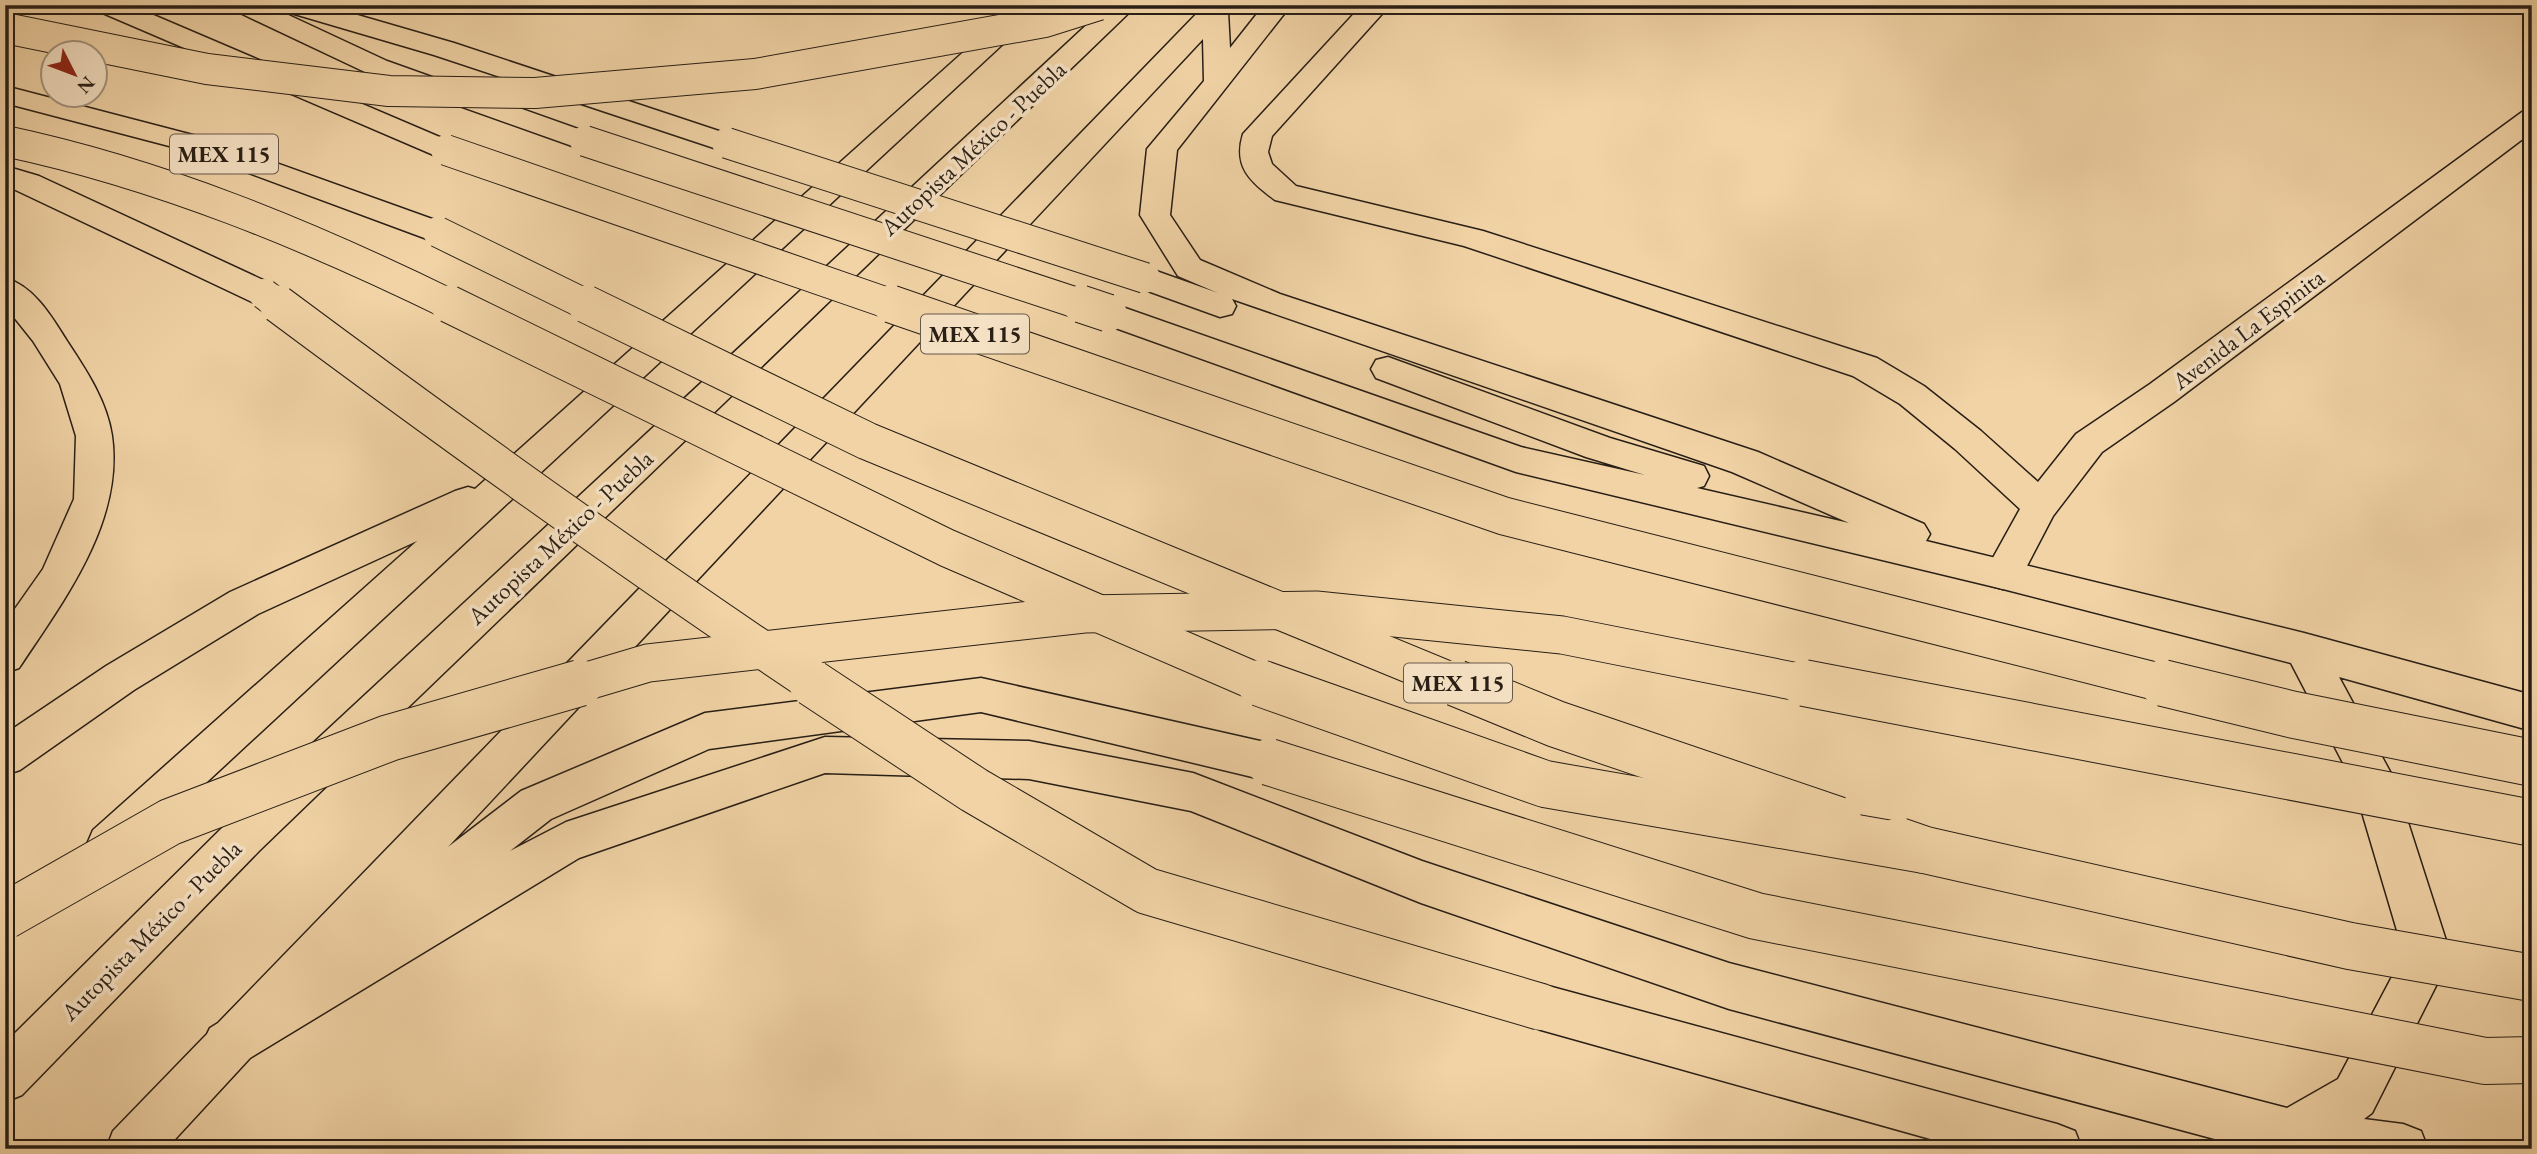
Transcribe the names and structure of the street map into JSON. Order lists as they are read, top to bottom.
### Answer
{
  "streets": {
    "main road": ["Autopista México - Puebla", "MEX 115", "Avenida La Espinita"]
  },
  "north": "bottom right"
}
